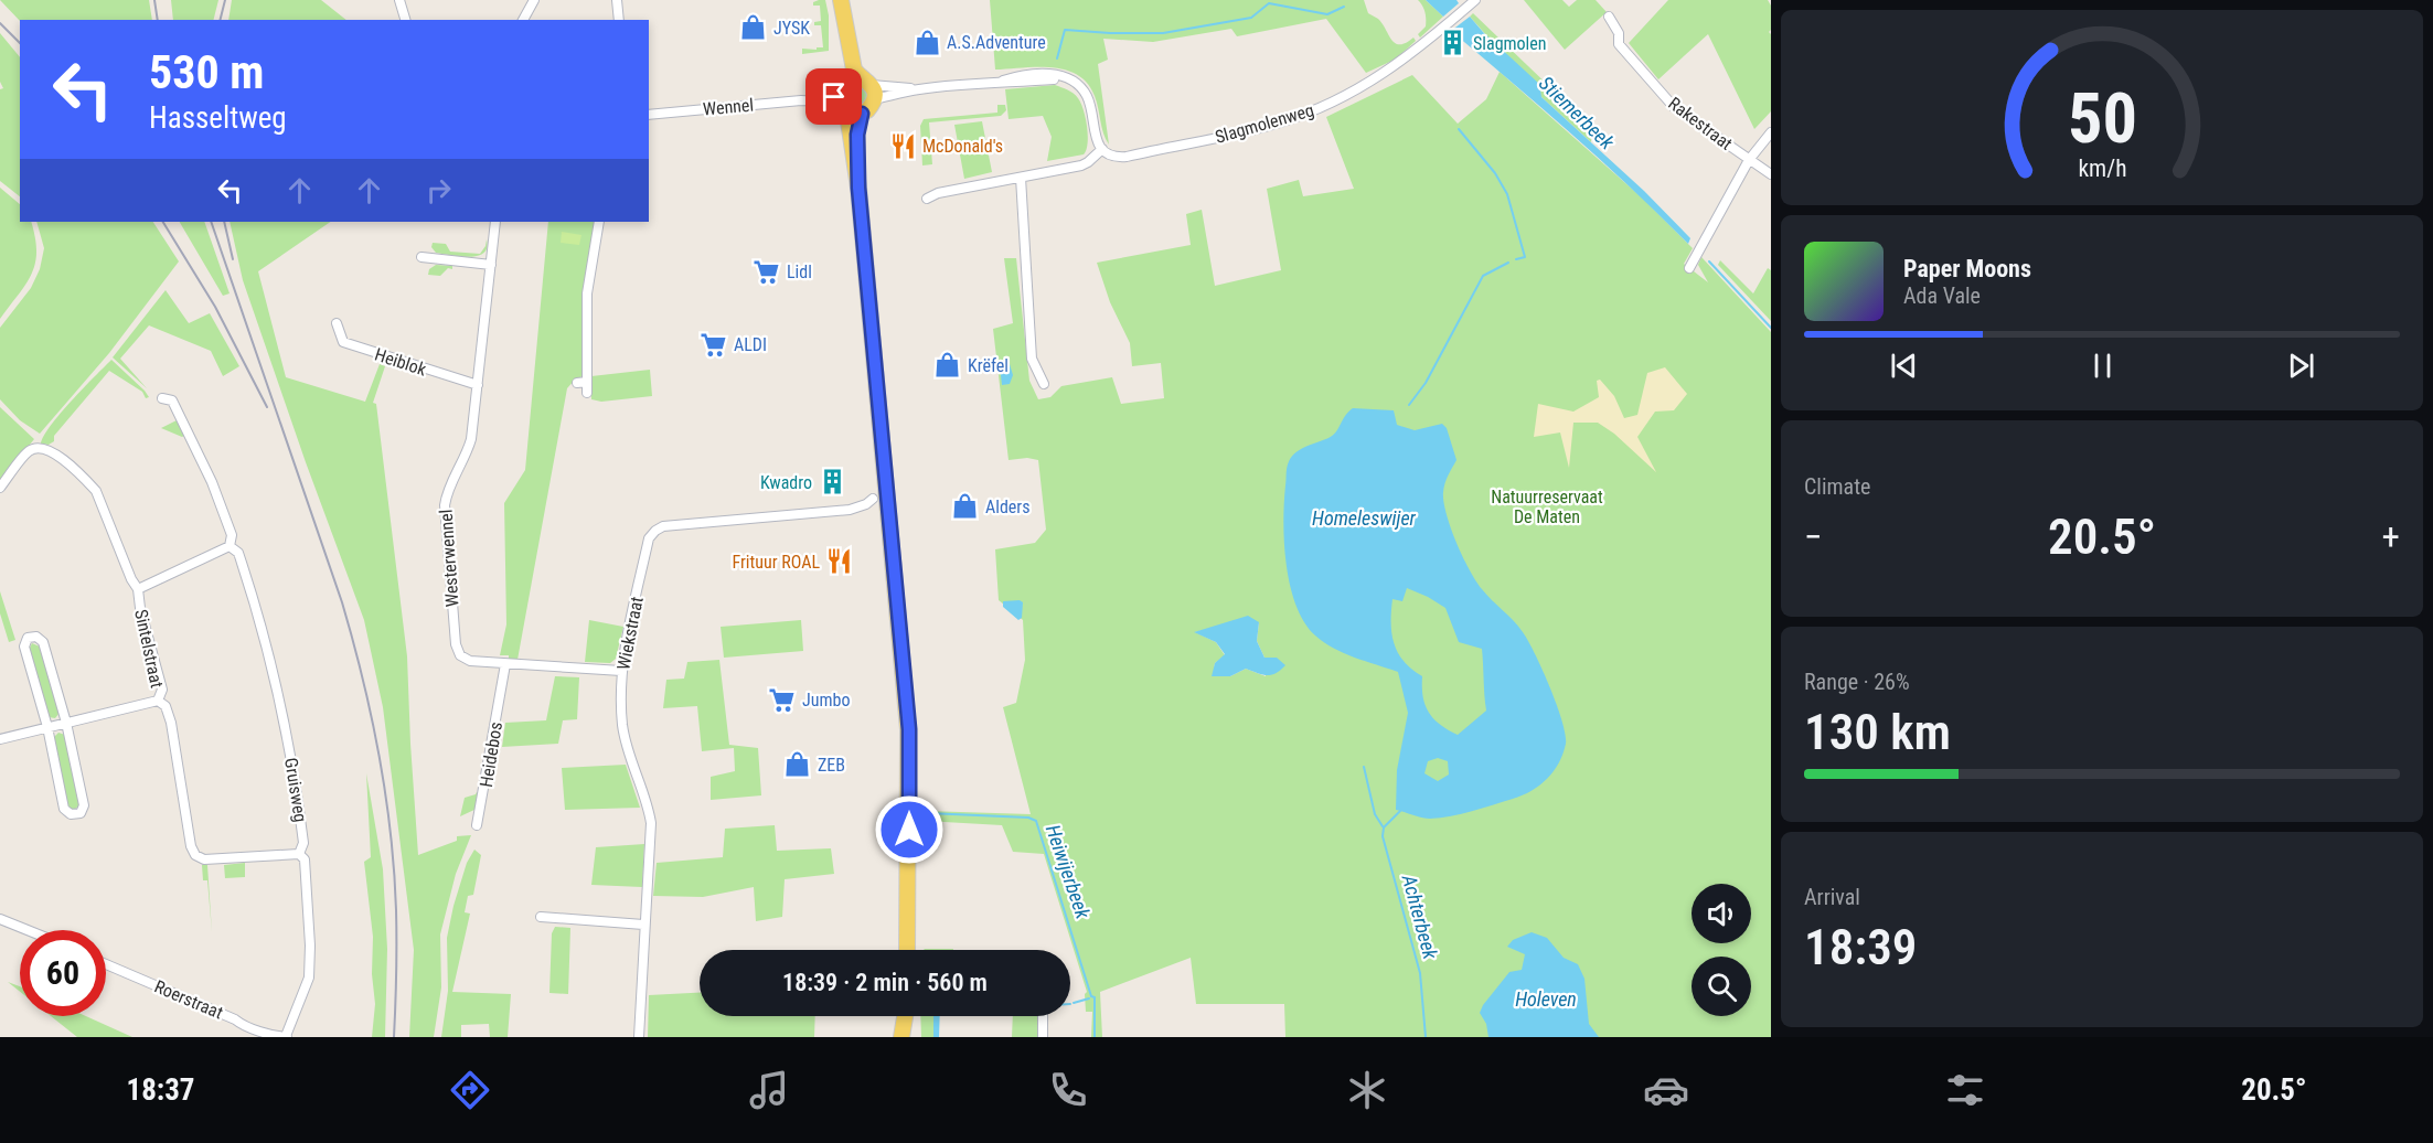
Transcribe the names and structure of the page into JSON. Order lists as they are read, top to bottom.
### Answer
{
  "streets": {
    "street": [
      "Wennel",
      "Slagmolenweg",
      "Rakestraat",
      "Heiblok",
      "Westerwennel",
      "Wiekstraat",
      "Sintelstraat",
      "Heidebos",
      "Gruisweg",
      "Roerstraat"
    ]
  },
  "crossings": [
    ["Heiblok", "Westerwennel"],
    ["Westerwennel", "Wiekstraat"],
    ["Westerwennel", "Heidebos"],
    ["Sintelstraat", "Gruisweg"],
    ["Gruisweg", "Roerstraat"]
  ],
  "water": [
    "Stiemerbeek",
    "Homeleswijer",
    "Heiwijerbeek",
    "Achterbeek",
    "Holeven"
  ],
  "parks": ["Natuurreservaat De Maten"],
  "places": {
    "shop": [
      "JYSK",
      "A.S.Adventure",
      "Krëfel",
      "Alders",
      "ZEB"
    ],
    "building": ["Slagmolen", "Kwadro"],
    "restaurant": ["McDonald's", "Frituur ROAL"],
    "supermarket": ["Lidl", "ALDI", "Jumbo"]
  },
  "page": {
    "turn": ["530 m", "Hasseltweg"],
    "song": ["Paper Moons", "Ada Vale"],
    "tile": [
      "Climate",
      ["Range · 26%", "130 km"],
      ["Arrival", "18:39"]
    ],
    "heat": ["−", "20.5°", "+"],
    "limit": "60",
    "trip": "18:39 · 2 min · 560 m",
    "tabs": ["18:37", "20.5°"],
    "gauge": ["50", "km/h"]
  }
}
